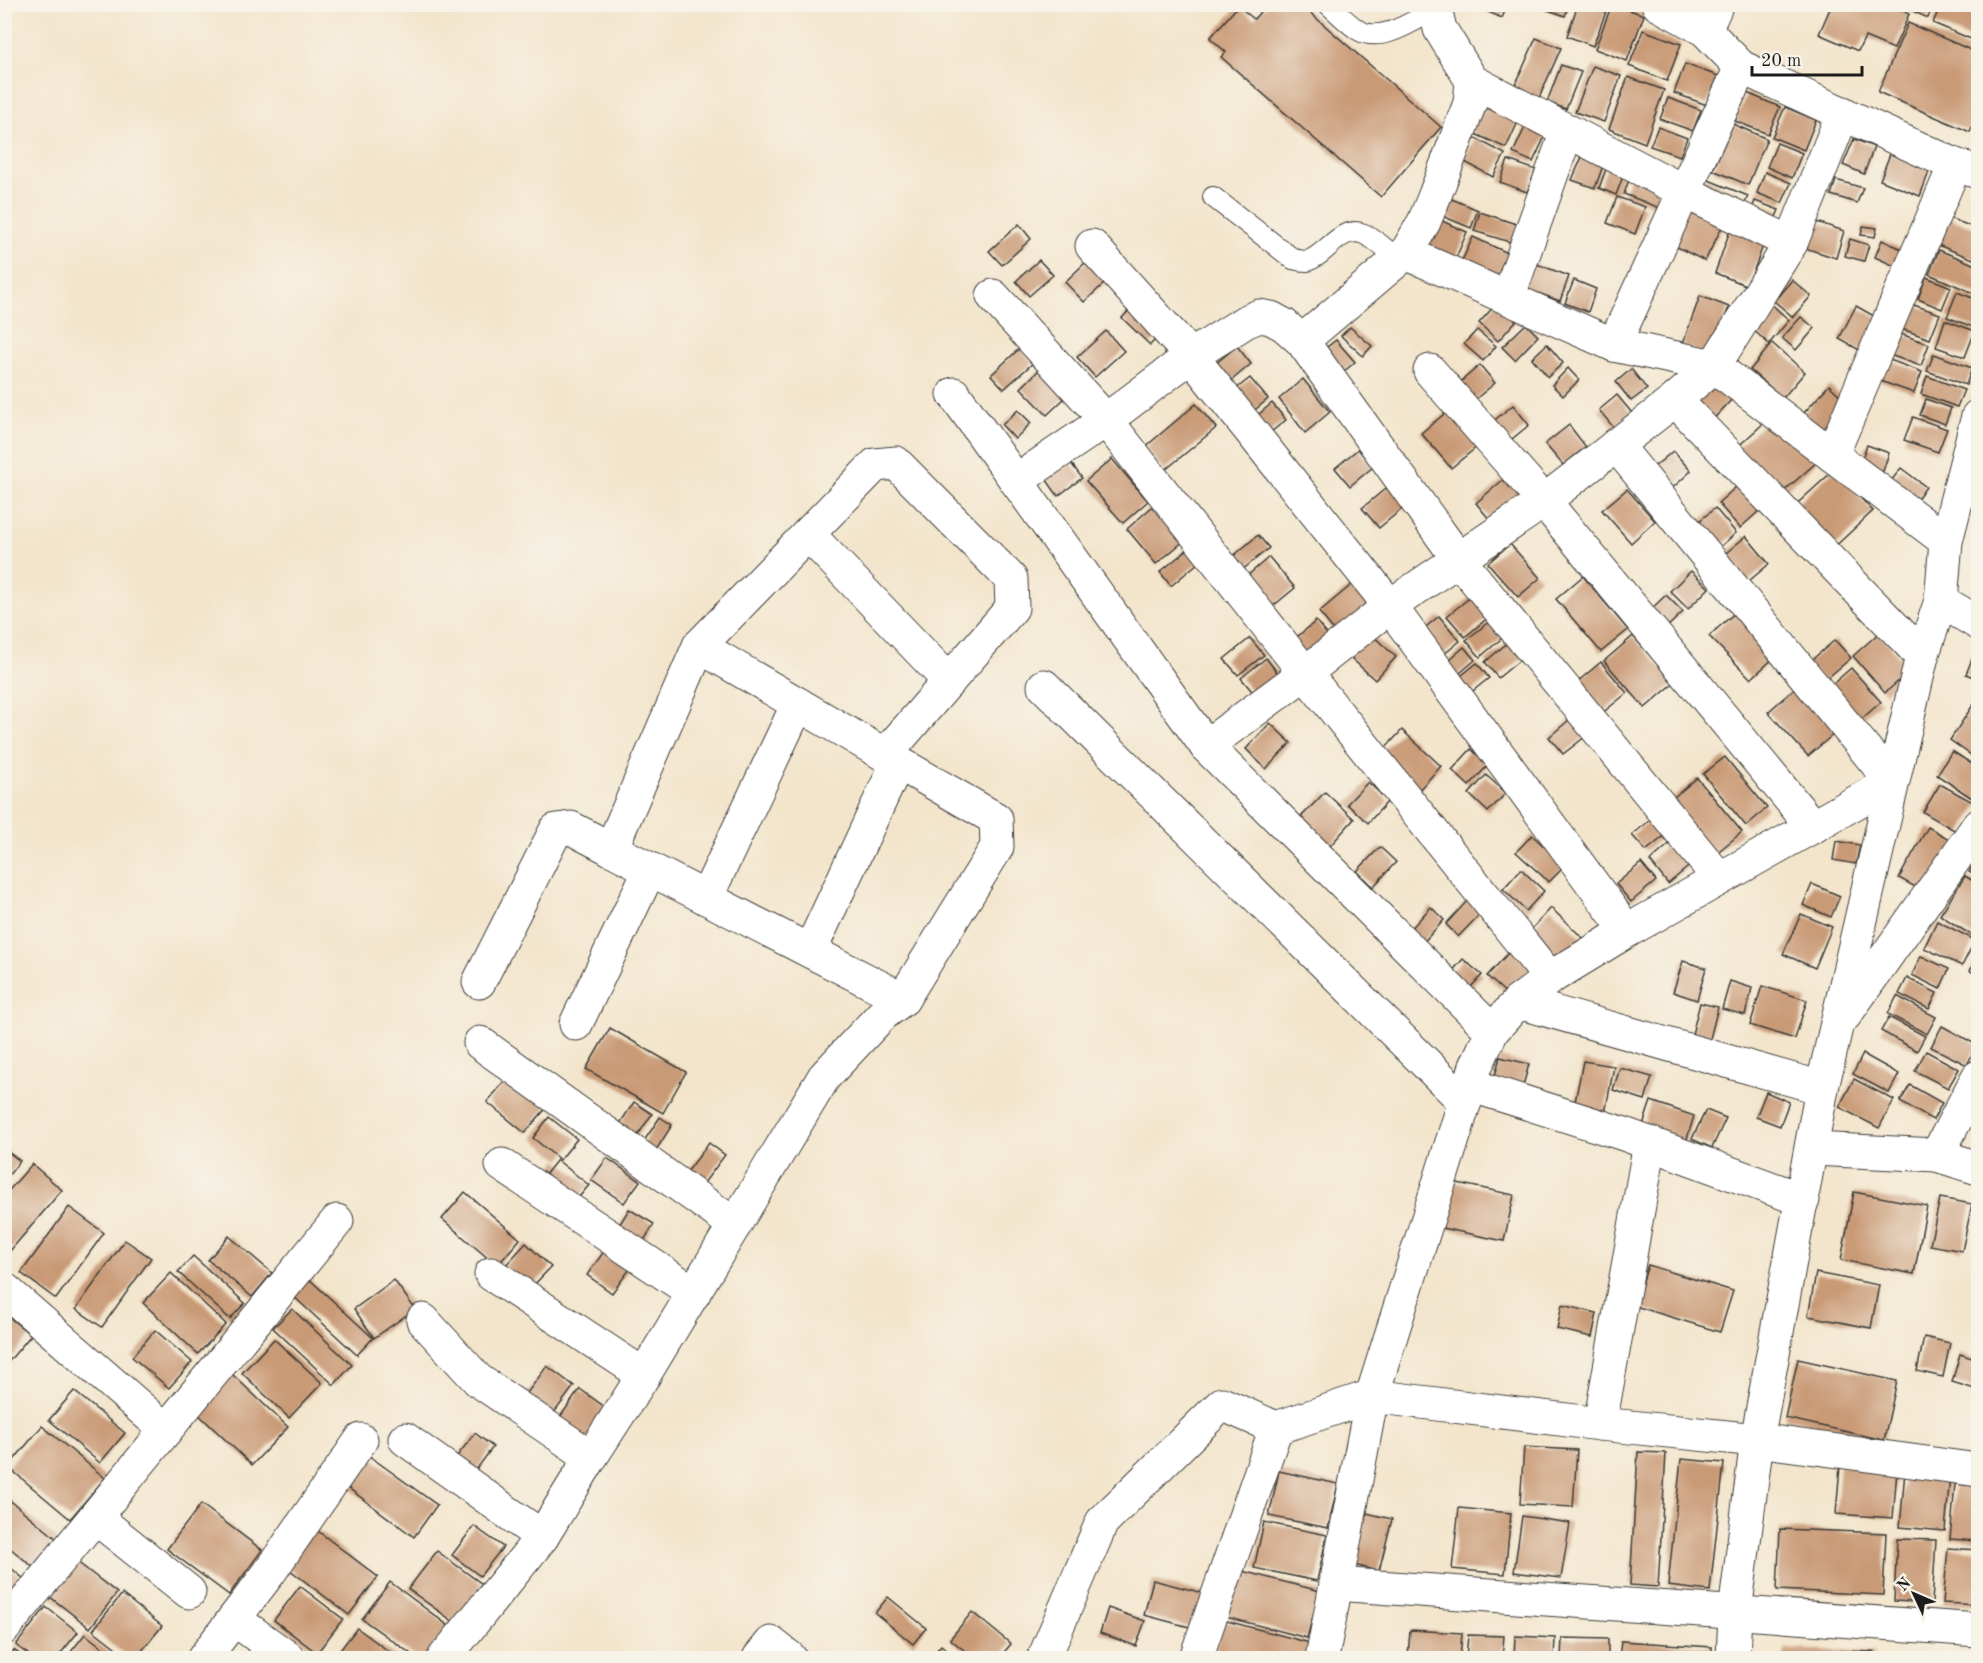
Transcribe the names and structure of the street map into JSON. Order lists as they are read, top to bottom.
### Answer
{
  "scale_bar": "20 m",
  "north": "top left"
}
